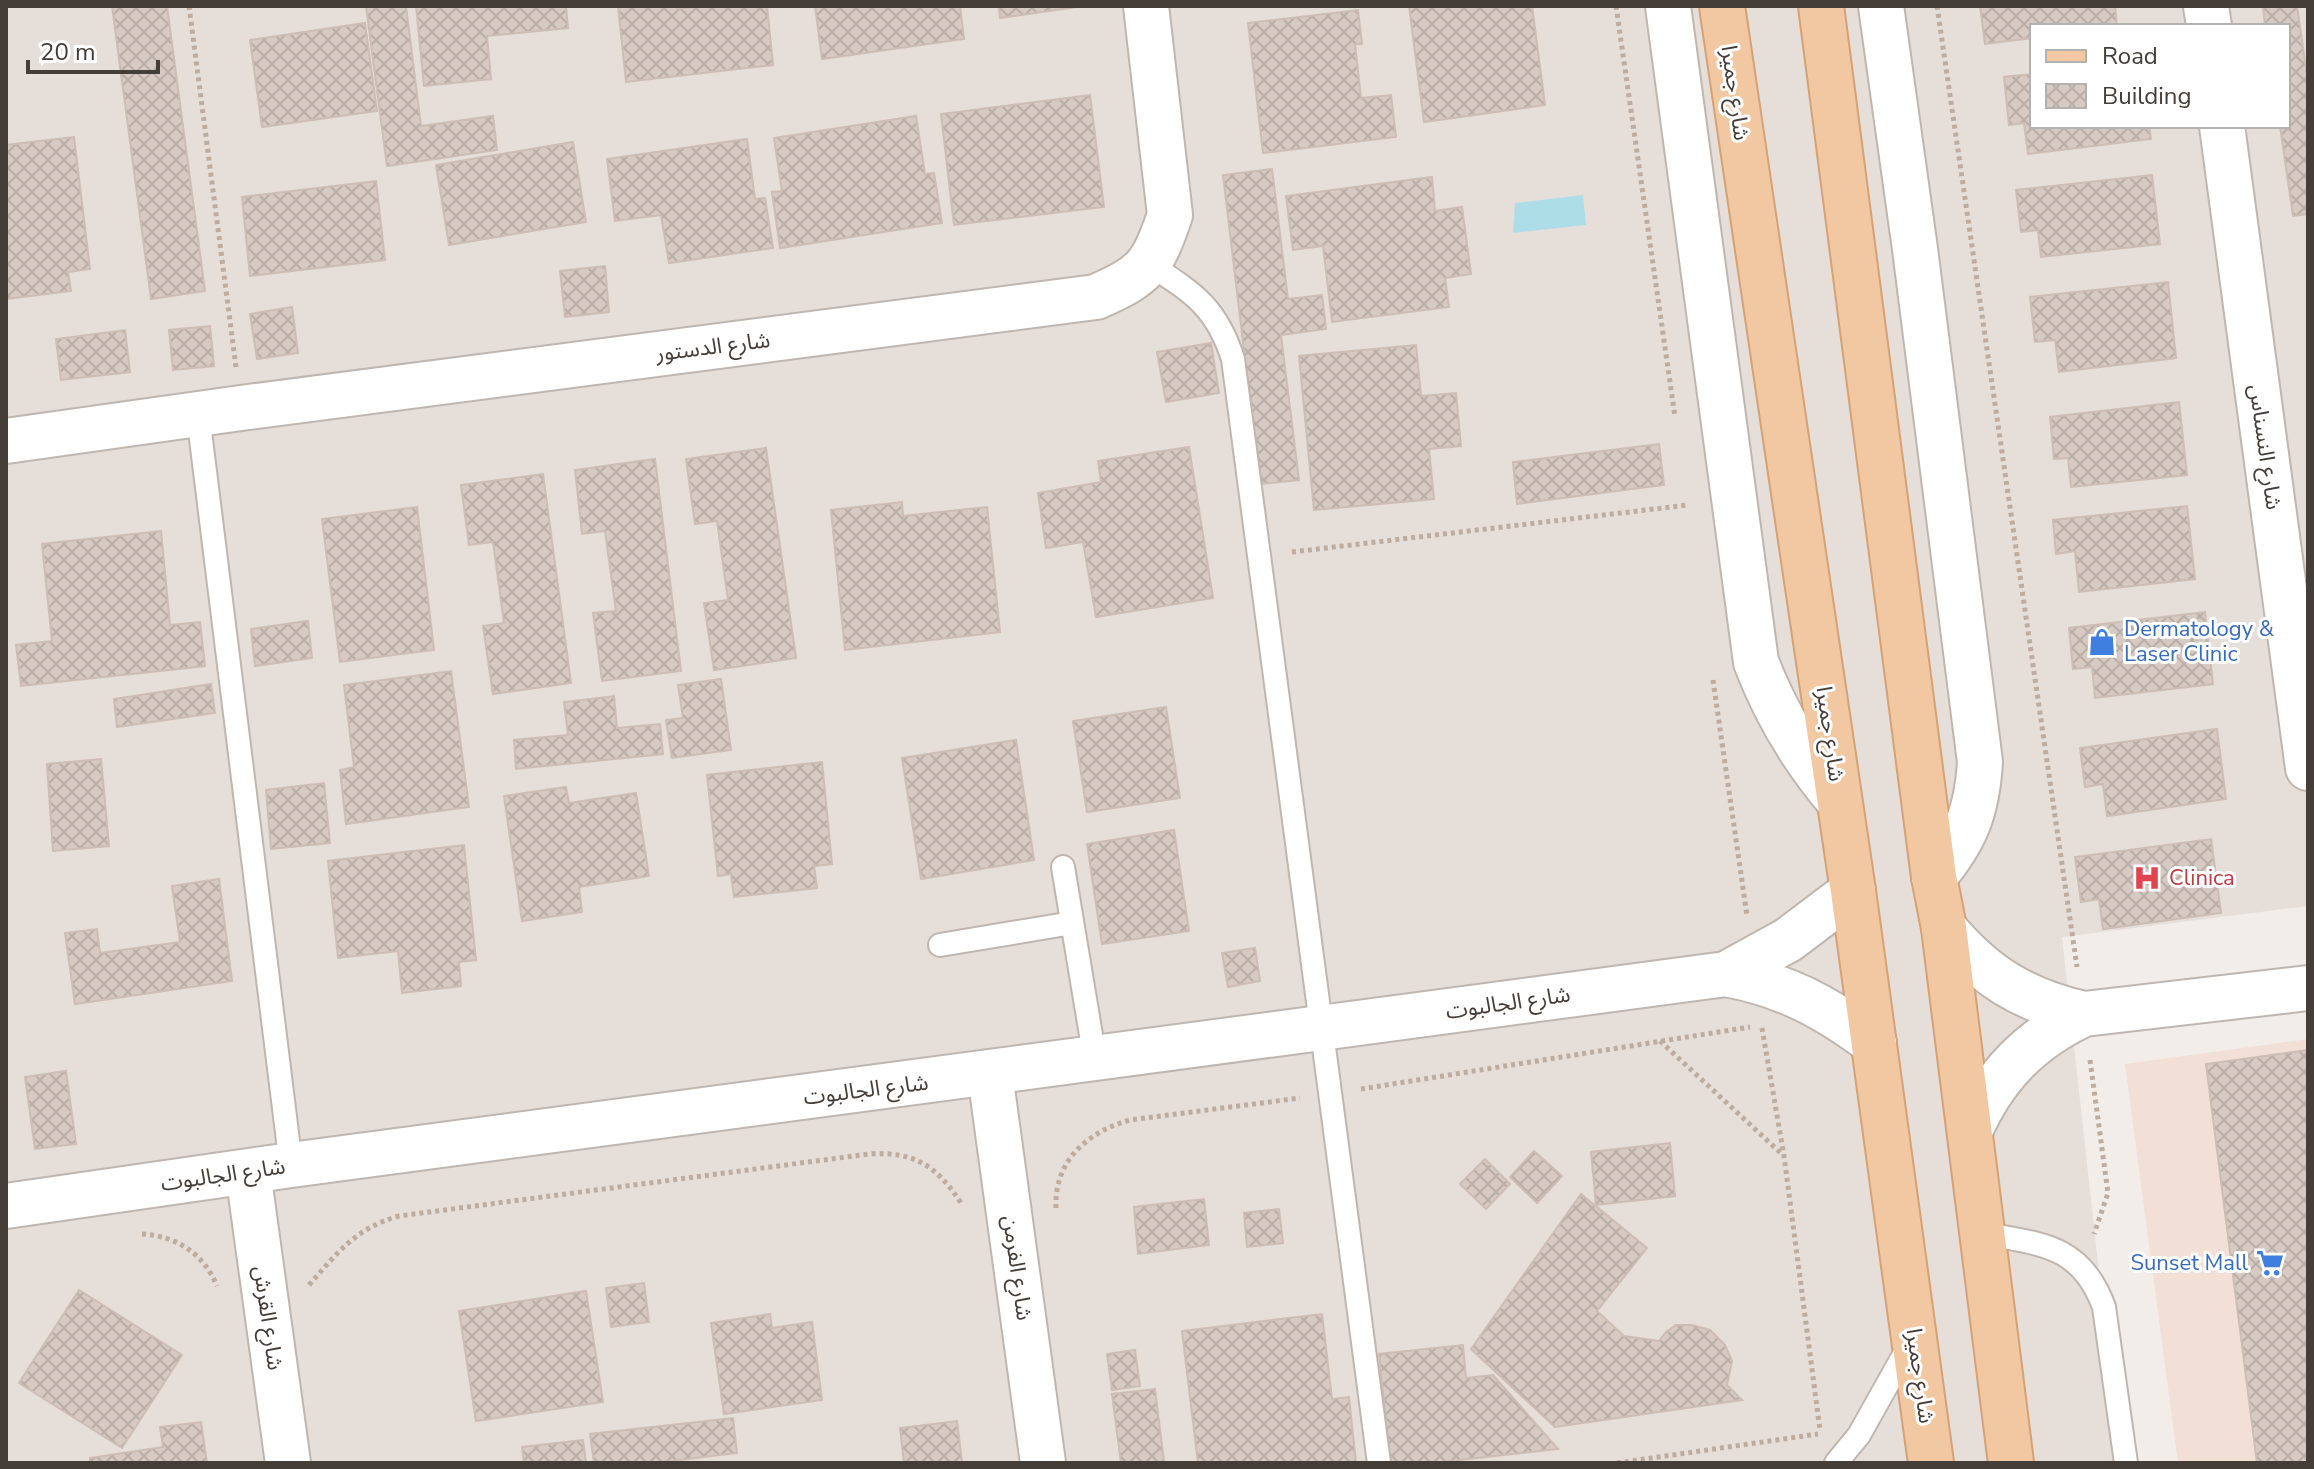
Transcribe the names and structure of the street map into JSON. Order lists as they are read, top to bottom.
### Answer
{
  "streets": {
    "main road": ["شارع جميرا"],
    "street": [
      "شارع الدستور",
      "شارع النسناس",
      "شارع الجالبوت",
      "شارع الفرمن",
      "شارع القرش"
    ]
  },
  "crossings": [
    ["شارع جميرا", "شارع الجالبوت"],
    ["شارع الجالبوت", "شارع الفرمن"],
    ["شارع الجالبوت", "شارع القرش"]
  ],
  "places": {
    "shop": ["Dermatology & Laser Clinic"],
    "hospital": ["Clinica"],
    "supermarket": ["Sunset Mall"]
  },
  "legend": ["Road", "Building"],
  "scale_bar": "20 m"
}
